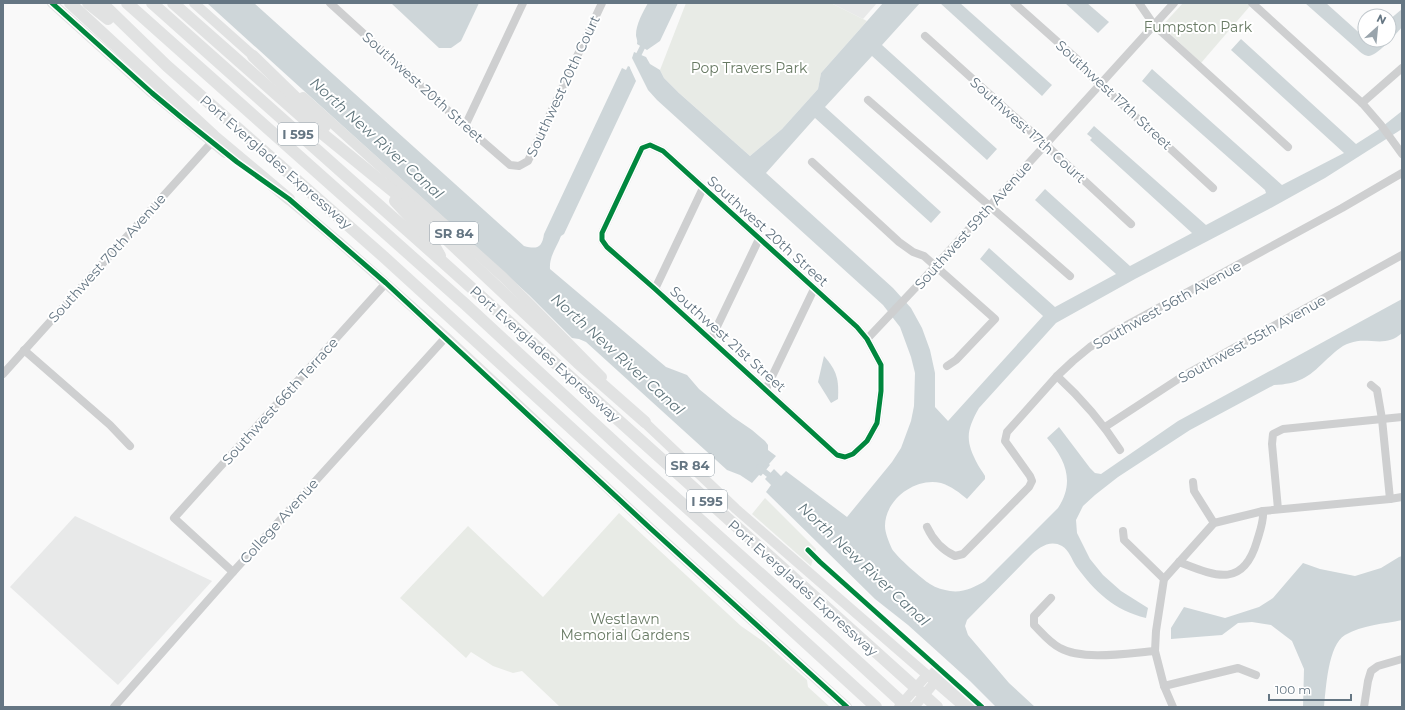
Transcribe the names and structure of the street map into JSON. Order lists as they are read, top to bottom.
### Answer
{
  "streets": {
    "highway": ["I 595", "Port Everglades Expressway"],
    "main road": ["SR 84"],
    "street": [
      "Southwest 20th Court",
      "Southwest 20th Street",
      "Southwest 17th Street",
      "Southwest 17th Court",
      "Southwest 59th Avenue",
      "Southwest 70th Avenue",
      "Southwest 56th Avenue",
      "Southwest 21st Street",
      "Southwest 55th Avenue",
      "Southwest 66th Terrace",
      "College Avenue"
    ]
  },
  "crossings": [
    ["Southwest 20th Court", "Southwest 20th Street"],
    ["Southwest 20th Street", "Southwest 59th Avenue"],
    ["Southwest 20th Street", "Southwest 21st Street"],
    ["Southwest 17th Street", "Southwest 59th Avenue"],
    ["Southwest 17th Court", "Southwest 59th Avenue"],
    ["Southwest 59th Avenue", "Southwest 21st Street"],
    ["Southwest 66th Terrace", "College Avenue"]
  ],
  "water": ["North New River Canal"],
  "parks": ["Fumpston Park", "Pop Travers Park", "Westlawn Memorial Gardens"],
  "scale_bar": "100 m",
  "north": "top right"
}
